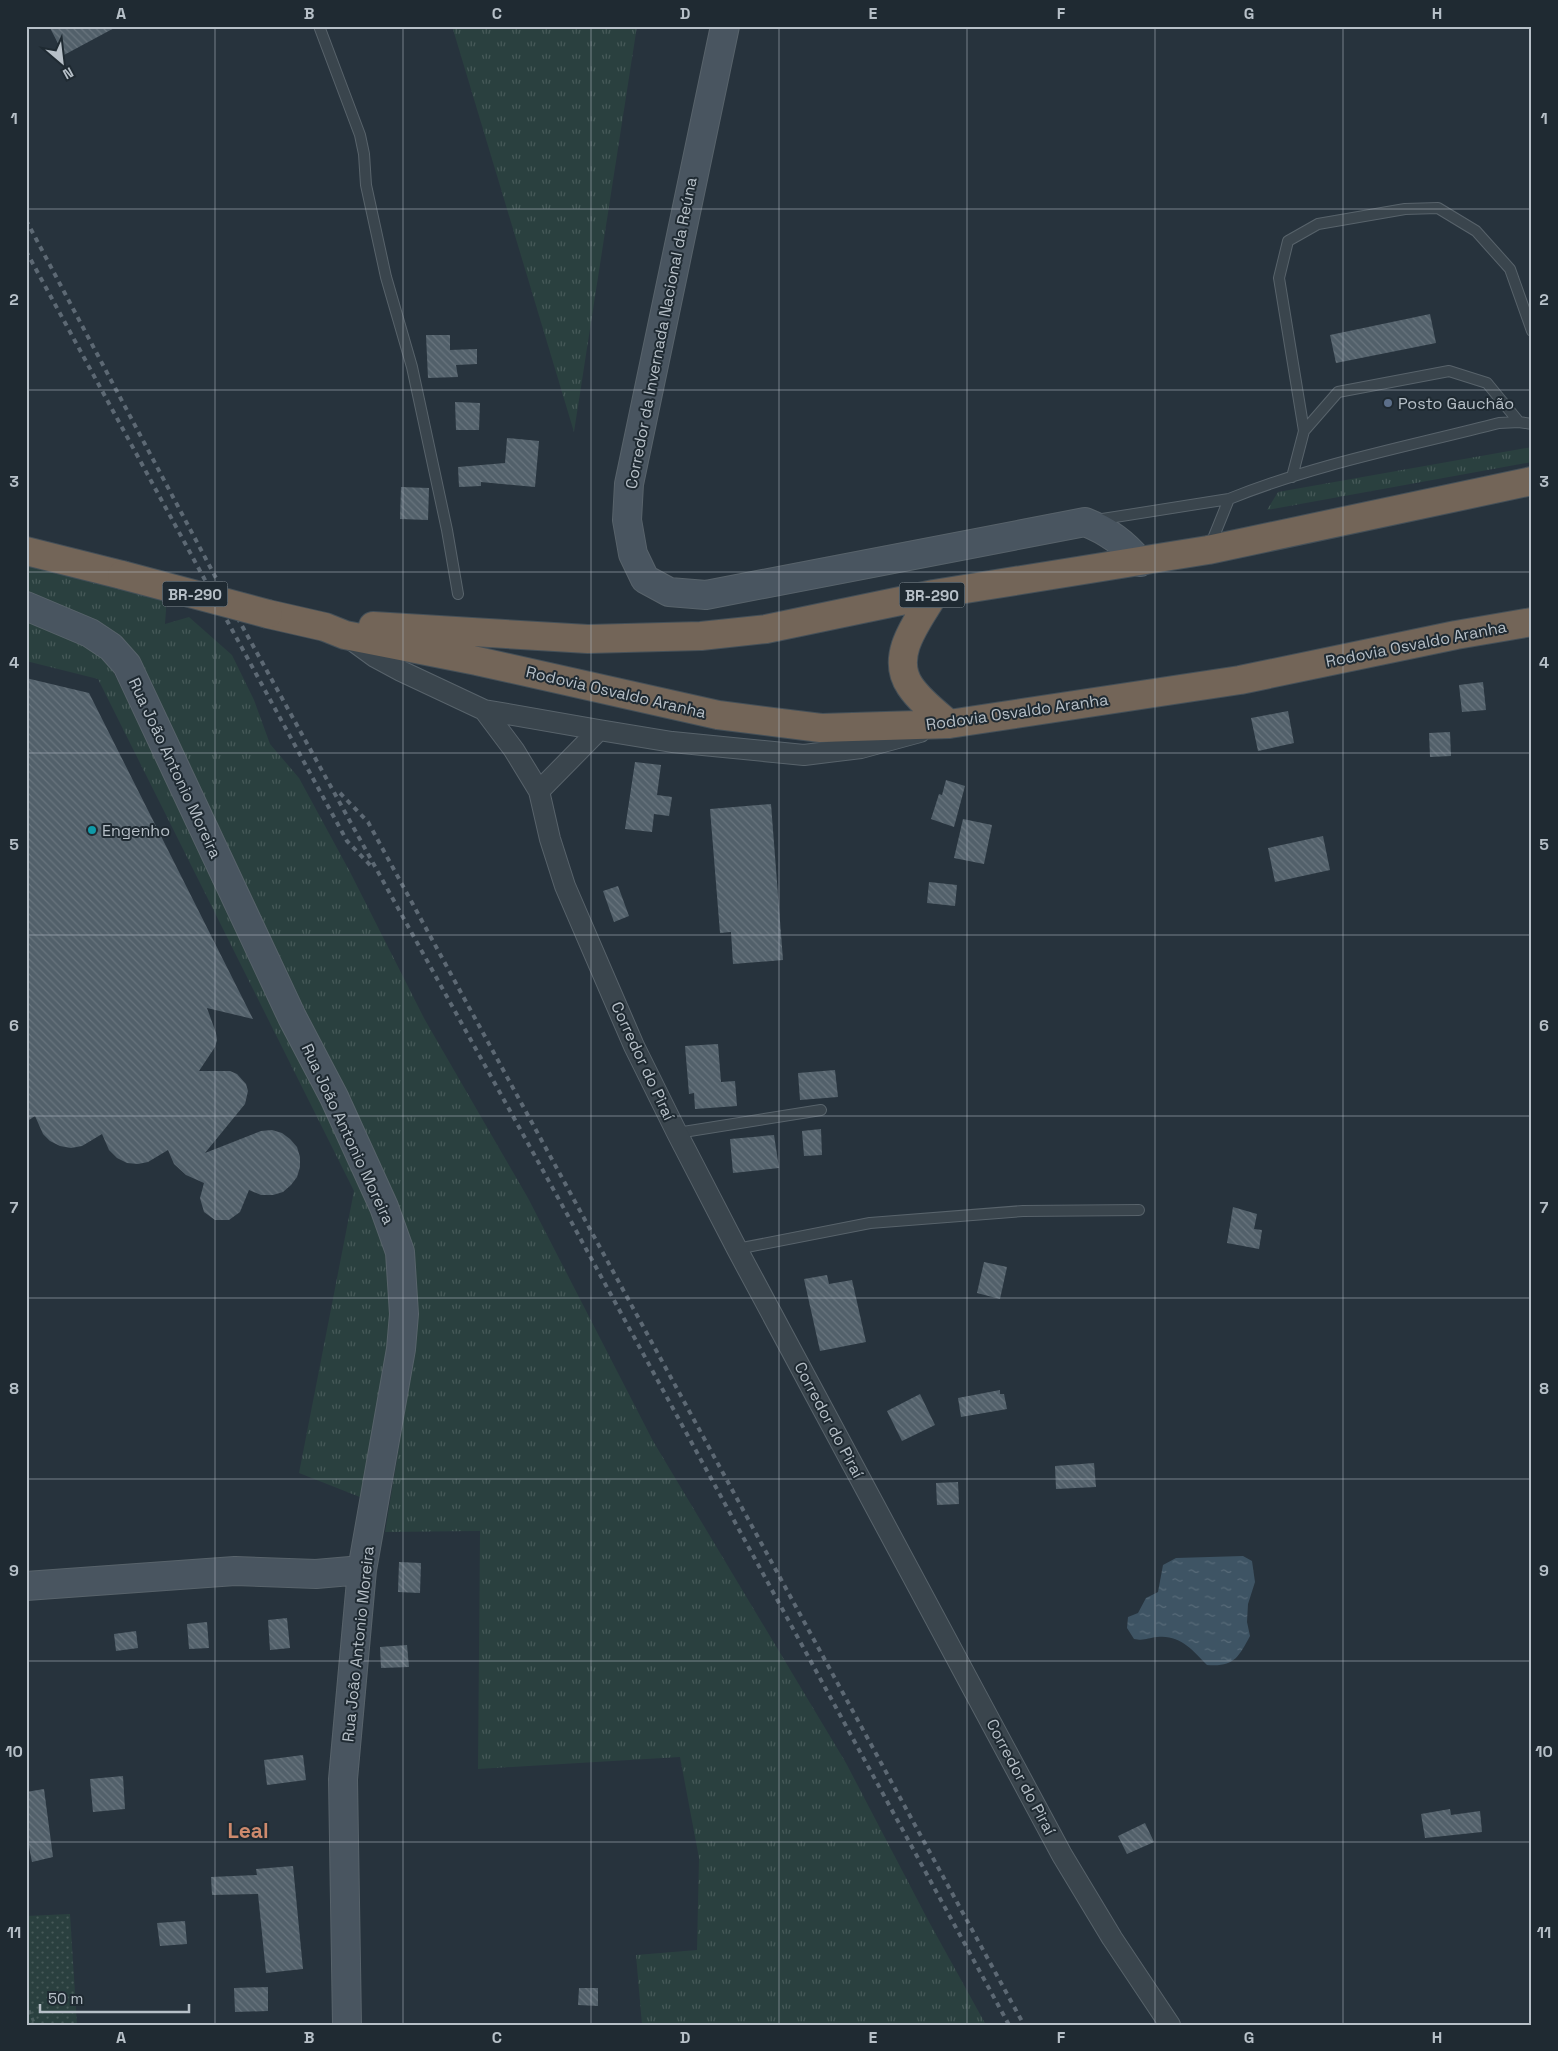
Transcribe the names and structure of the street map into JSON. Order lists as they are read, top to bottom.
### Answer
{
  "streets": {
    "highway": ["BR-290", "Rodovia Osvaldo Aranha"],
    "main road": ["Corredor da Invernada Nacional da Reúna", "Rua João Antonio Moreira"],
    "street": ["Corredor do Piraí"]
  },
  "districts": ["Leal"],
  "places": ["Posto Gauchão", "Engenho"],
  "scale_bar": "50 m",
  "north": "bottom right",
  "grid": {
    "columns": [
      "A",
      "B",
      "C",
      "D",
      "E",
      "F",
      "G",
      "H"
    ],
    "rows": [
      "1",
      "2",
      "3",
      "4",
      "5",
      "6",
      "7",
      "8",
      "9",
      "10",
      "11"
    ]
  }
}
